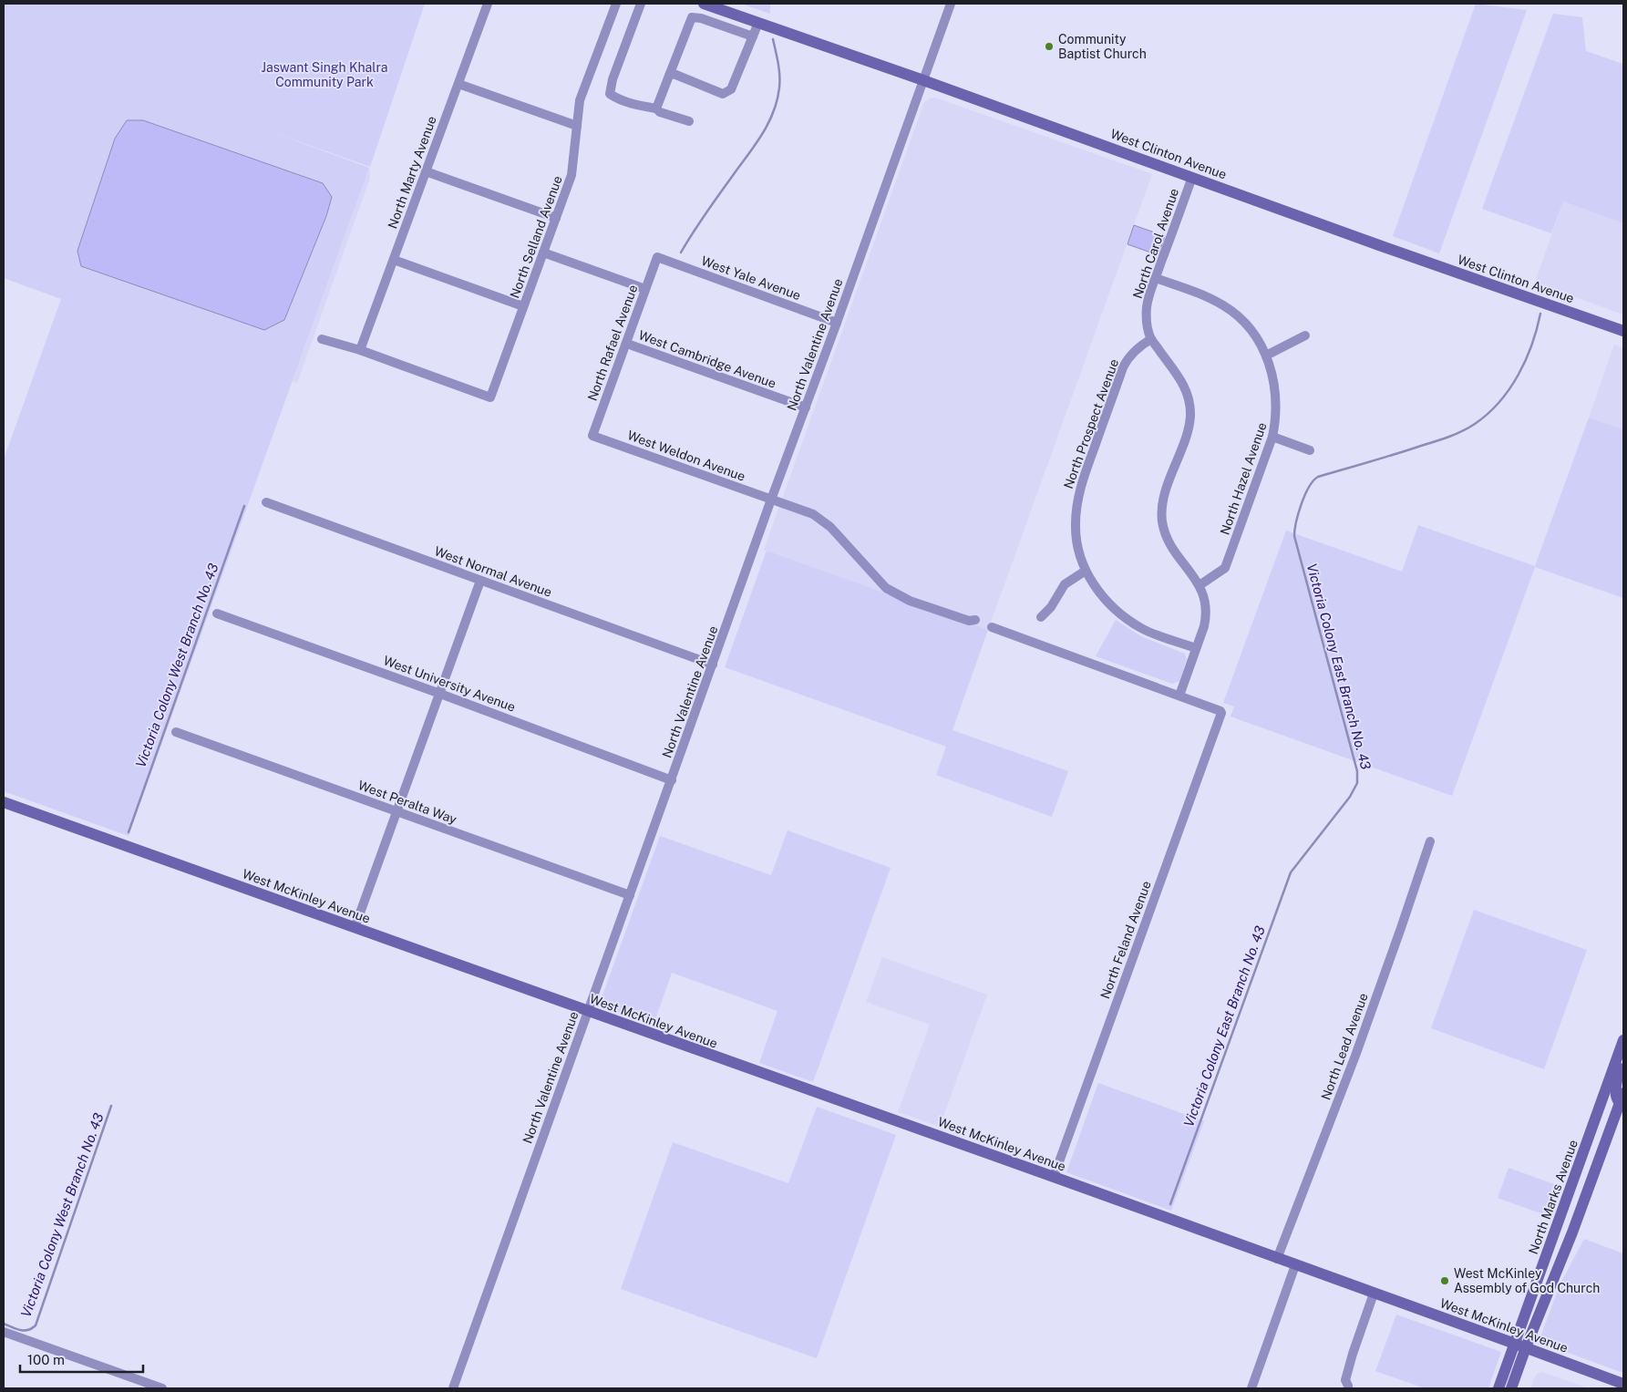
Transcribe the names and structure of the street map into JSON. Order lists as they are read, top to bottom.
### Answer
{
  "streets": {
    "main road": ["West Clinton Avenue", "West McKinley Avenue", "North Marks Avenue"],
    "street": [
      "North Marty Avenue",
      "North Selland Avenue",
      "North Carol Avenue",
      "West Yale Avenue",
      "North Rafael Avenue",
      "North Valentine Avenue",
      "West Cambridge Avenue",
      "North Prospect Avenue",
      "West Weldon Avenue",
      "North Hazel Avenue",
      "West Normal Avenue",
      "West University Avenue",
      "West Peralta Way",
      "North Feland Avenue",
      "North Lead Avenue"
    ]
  },
  "crossings": [
    ["West Clinton Avenue", "North Carol Avenue"],
    ["West Clinton Avenue", "North Valentine Avenue"],
    ["North Marty Avenue", "North Selland Avenue"],
    ["North Carol Avenue", "North Prospect Avenue"],
    ["North Carol Avenue", "North Hazel Avenue"],
    ["North Carol Avenue", "North Feland Avenue"],
    ["West Yale Avenue", "North Rafael Avenue"],
    ["West Yale Avenue", "North Valentine Avenue"],
    ["North Rafael Avenue", "West Cambridge Avenue"],
    ["North Rafael Avenue", "West Weldon Avenue"],
    ["North Valentine Avenue", "West Cambridge Avenue"],
    ["North Valentine Avenue", "West Weldon Avenue"],
    ["North Valentine Avenue", "West Normal Avenue"],
    ["North Valentine Avenue", "West University Avenue"],
    ["North Valentine Avenue", "West Peralta Way"],
    ["North Valentine Avenue", "West McKinley Avenue"],
    ["West McKinley Avenue", "North Feland Avenue"],
    ["West McKinley Avenue", "North Lead Avenue"],
    ["West McKinley Avenue", "North Marks Avenue"]
  ],
  "water": ["Victoria Colony West Branch No. 43", "Victoria Colony East Branch No. 43"],
  "parks": ["Jaswant Singh Khalra Community Park"],
  "places": ["Community Baptist Church", "West McKinley Assembly of God Church"],
  "scale_bar": "100 m"
}
